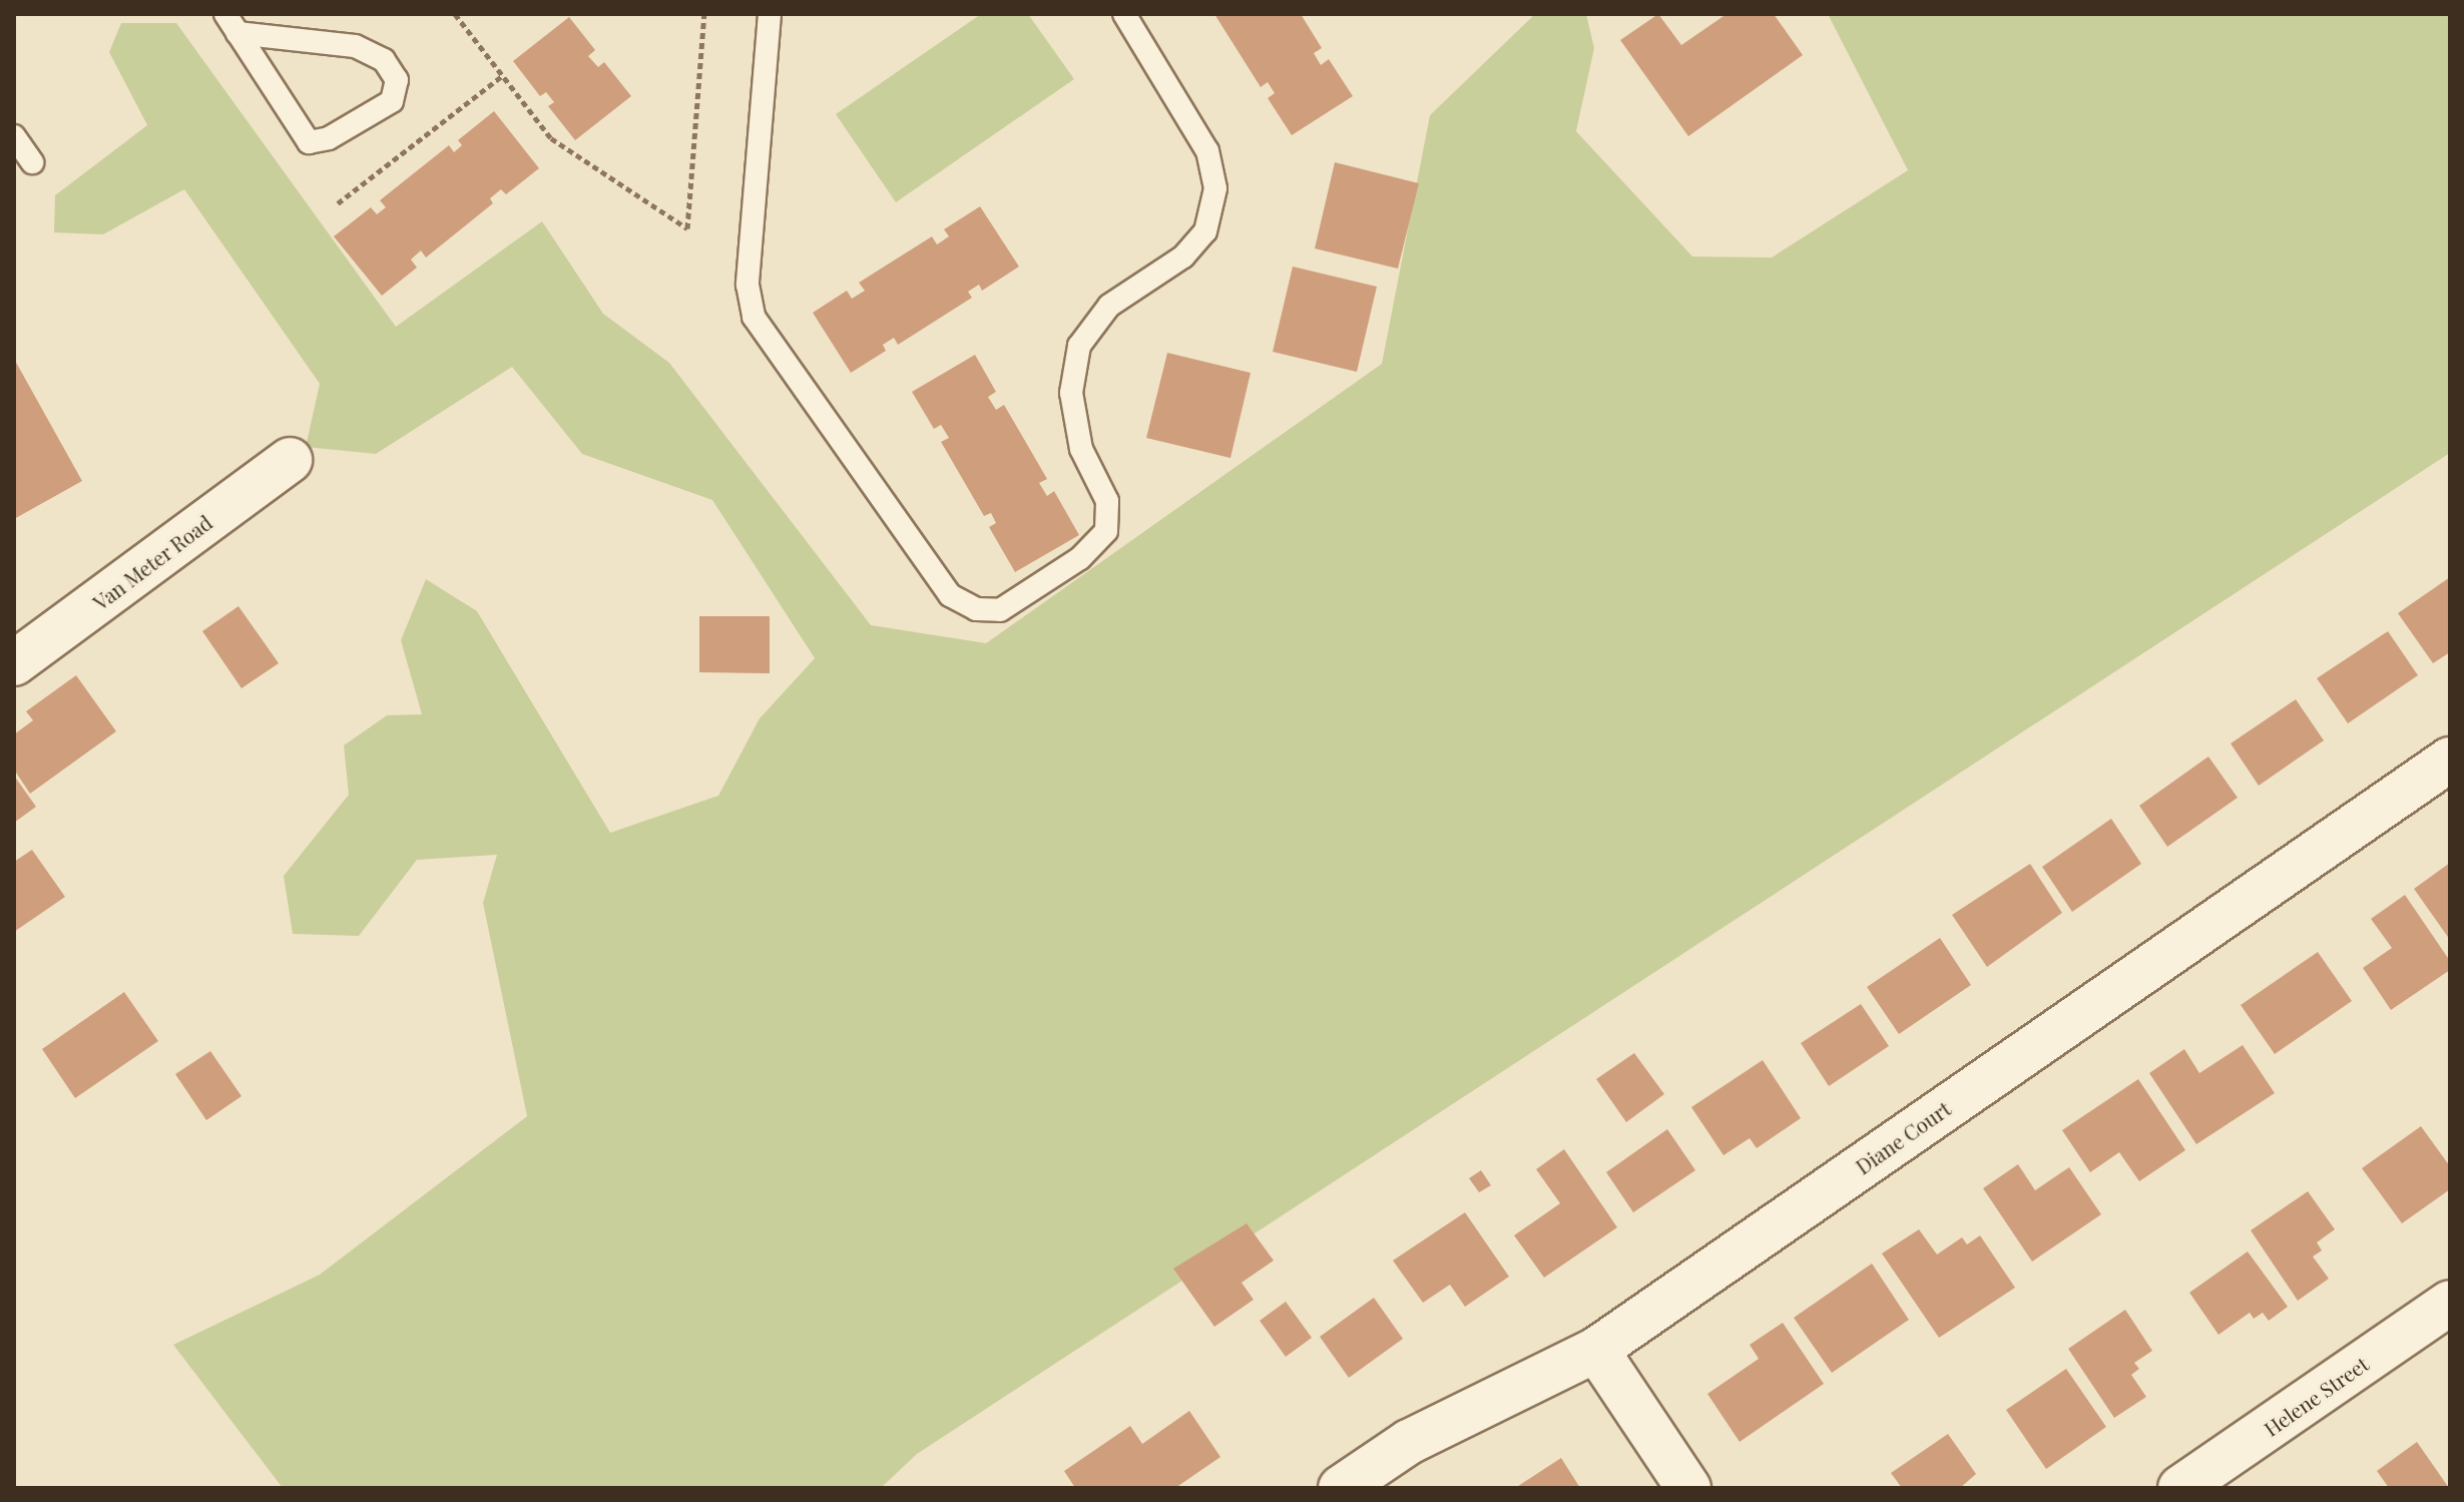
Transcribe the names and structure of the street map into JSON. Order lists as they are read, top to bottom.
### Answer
{
  "streets": {
    "street": ["Van Meter Road", "Diane Court", "Helene Street"]
  }
}
